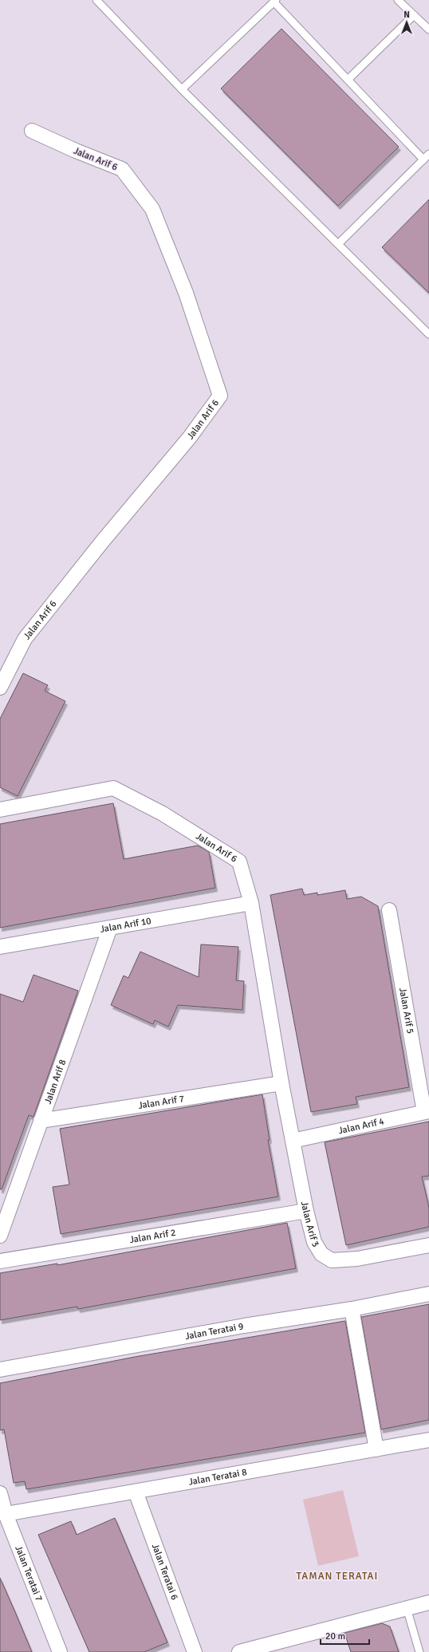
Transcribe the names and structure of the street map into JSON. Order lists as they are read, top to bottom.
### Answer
{
  "streets": {
    "street": [
      "Jalan Arif 6",
      "Jalan Arif 10",
      "Jalan Arif 5",
      "Jalan Arif 8",
      "Jalan Arif 7",
      "Jalan Arif 4",
      "Jalan Arif 3",
      "Jalan Arif 2",
      "Jalan Teratai 9",
      "Jalan Teratai 8",
      "Jalan Teratai 6",
      "Jalan Teratai 7"
    ]
  },
  "crossings": [
    ["Jalan Arif 6", "Jalan Arif 10"],
    ["Jalan Arif 6", "Jalan Arif 7"],
    ["Jalan Arif 6", "Jalan Arif 3"],
    ["Jalan Arif 10", "Jalan Arif 8"],
    ["Jalan Arif 5", "Jalan Arif 4"],
    ["Jalan Arif 8", "Jalan Arif 7"],
    ["Jalan Arif 7", "Jalan Arif 3"],
    ["Jalan Arif 4", "Jalan Arif 3"],
    ["Jalan Arif 3", "Jalan Arif 2"],
    ["Jalan Teratai 8", "Jalan Teratai 6"],
    ["Jalan Teratai 8", "Jalan Teratai 7"]
  ],
  "districts": ["TAMAN TERATAI"],
  "scale_bar": "20 m",
  "north": "top"
}
